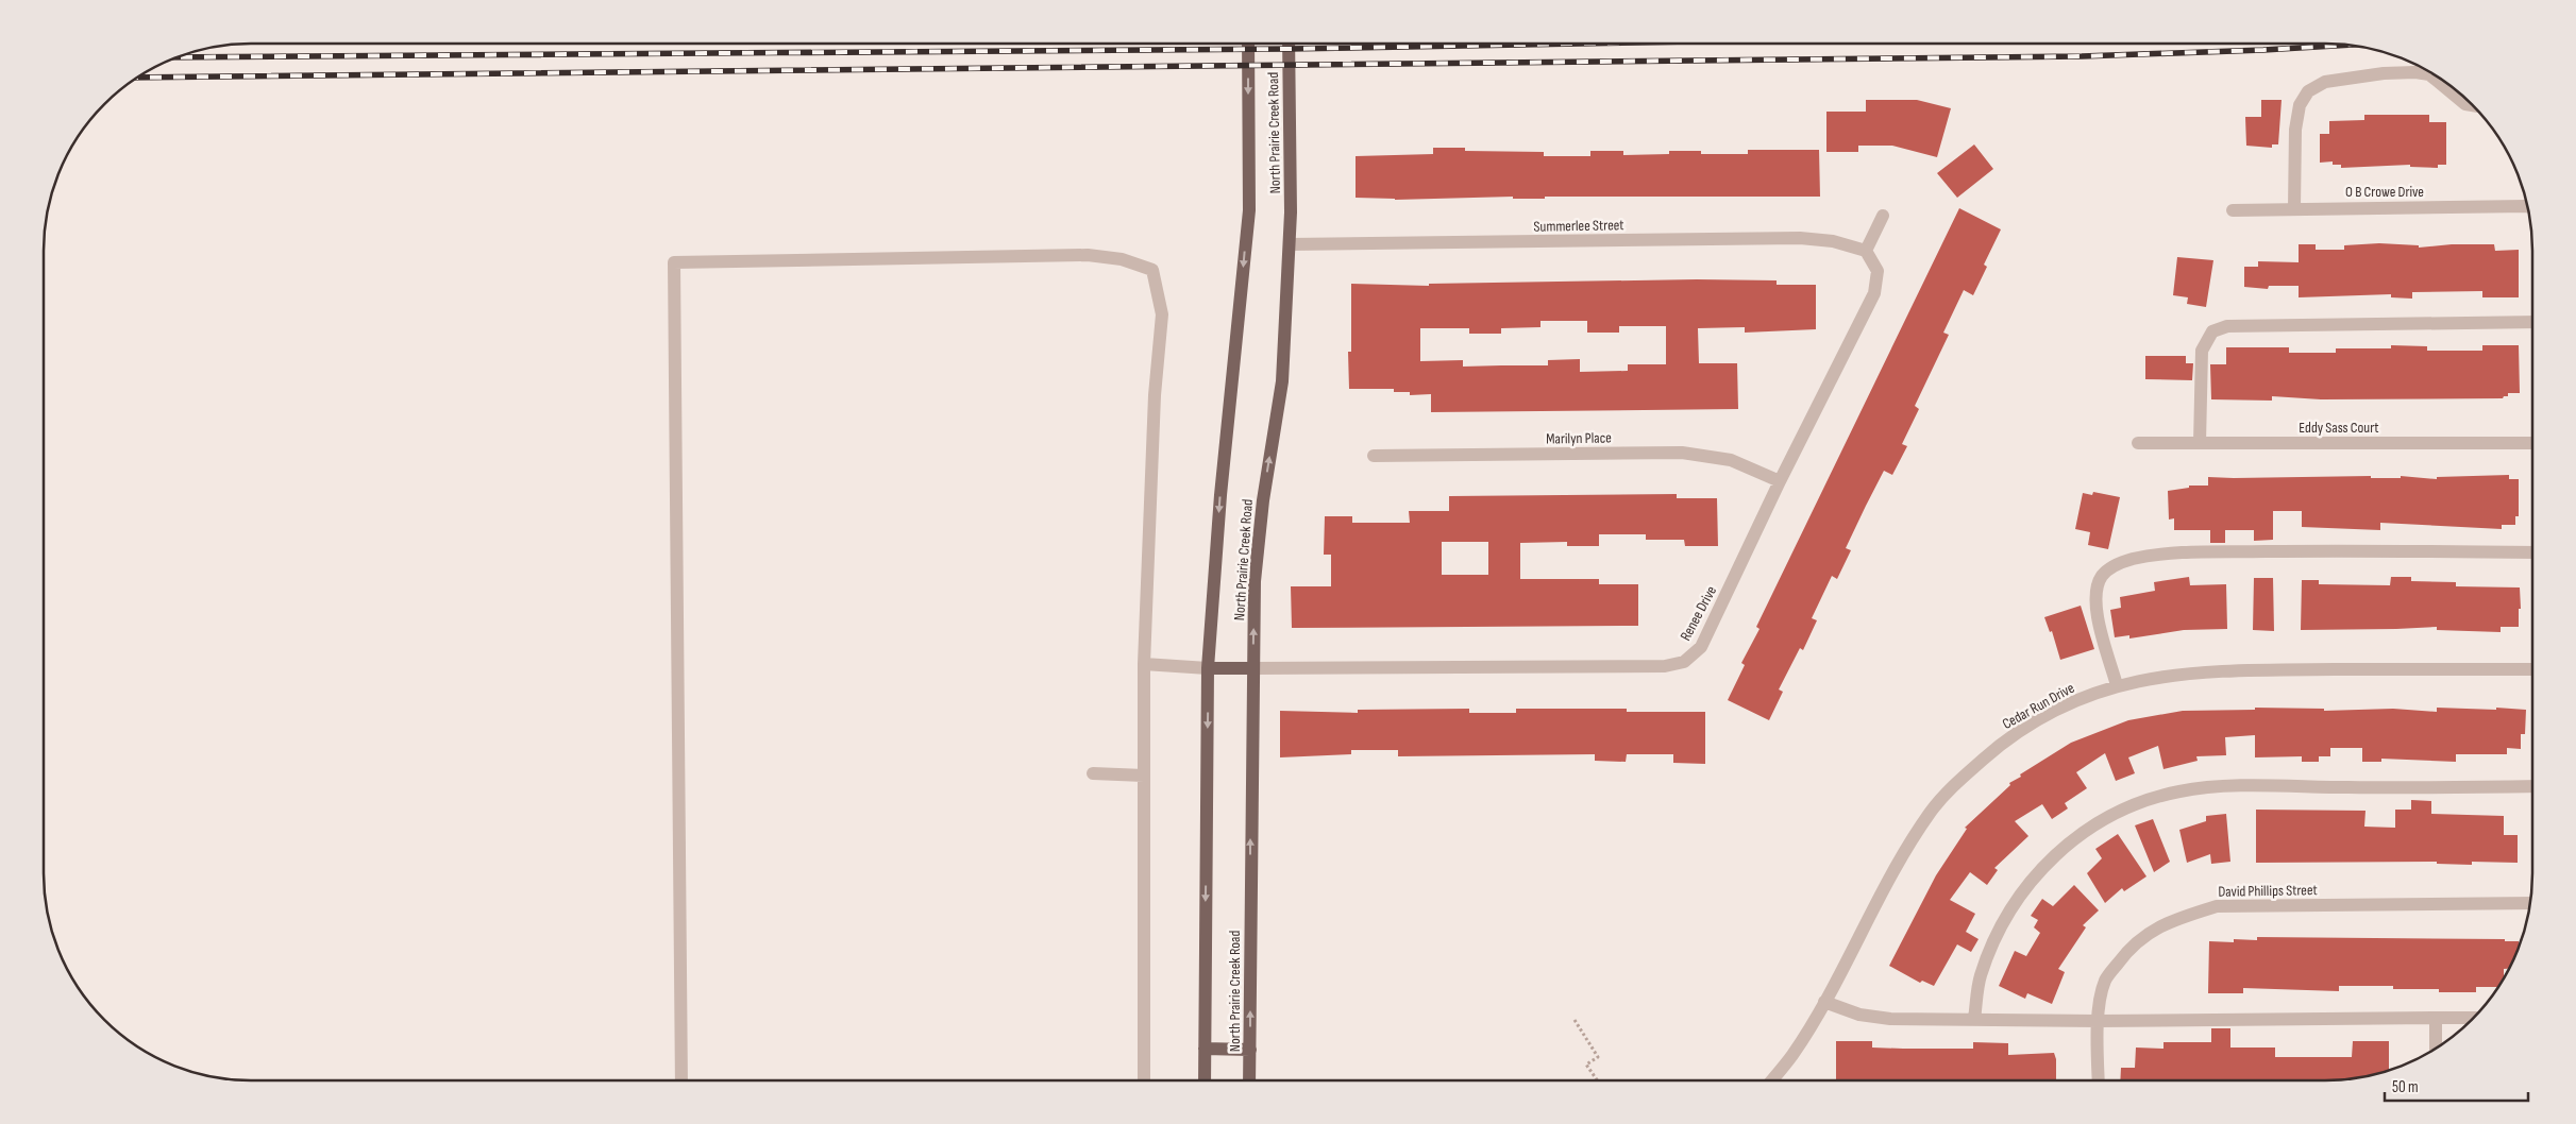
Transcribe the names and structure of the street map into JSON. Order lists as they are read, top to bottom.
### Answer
{
  "streets": {
    "main road": ["North Prairie Creek Road"],
    "street": [
      "O B Crowe Drive",
      "Summerlee Street",
      "Eddy Sass Court",
      "Marilyn Place",
      "Renee Drive",
      "Cedar Run Drive",
      "David Phillips Street"
    ]
  },
  "crossings": [
    ["North Prairie Creek Road", "Summerlee Street"],
    ["North Prairie Creek Road", "Renee Drive"],
    ["Summerlee Street", "Renee Drive"],
    ["Marilyn Place", "Renee Drive"]
  ],
  "scale_bar": "50 m"
}
